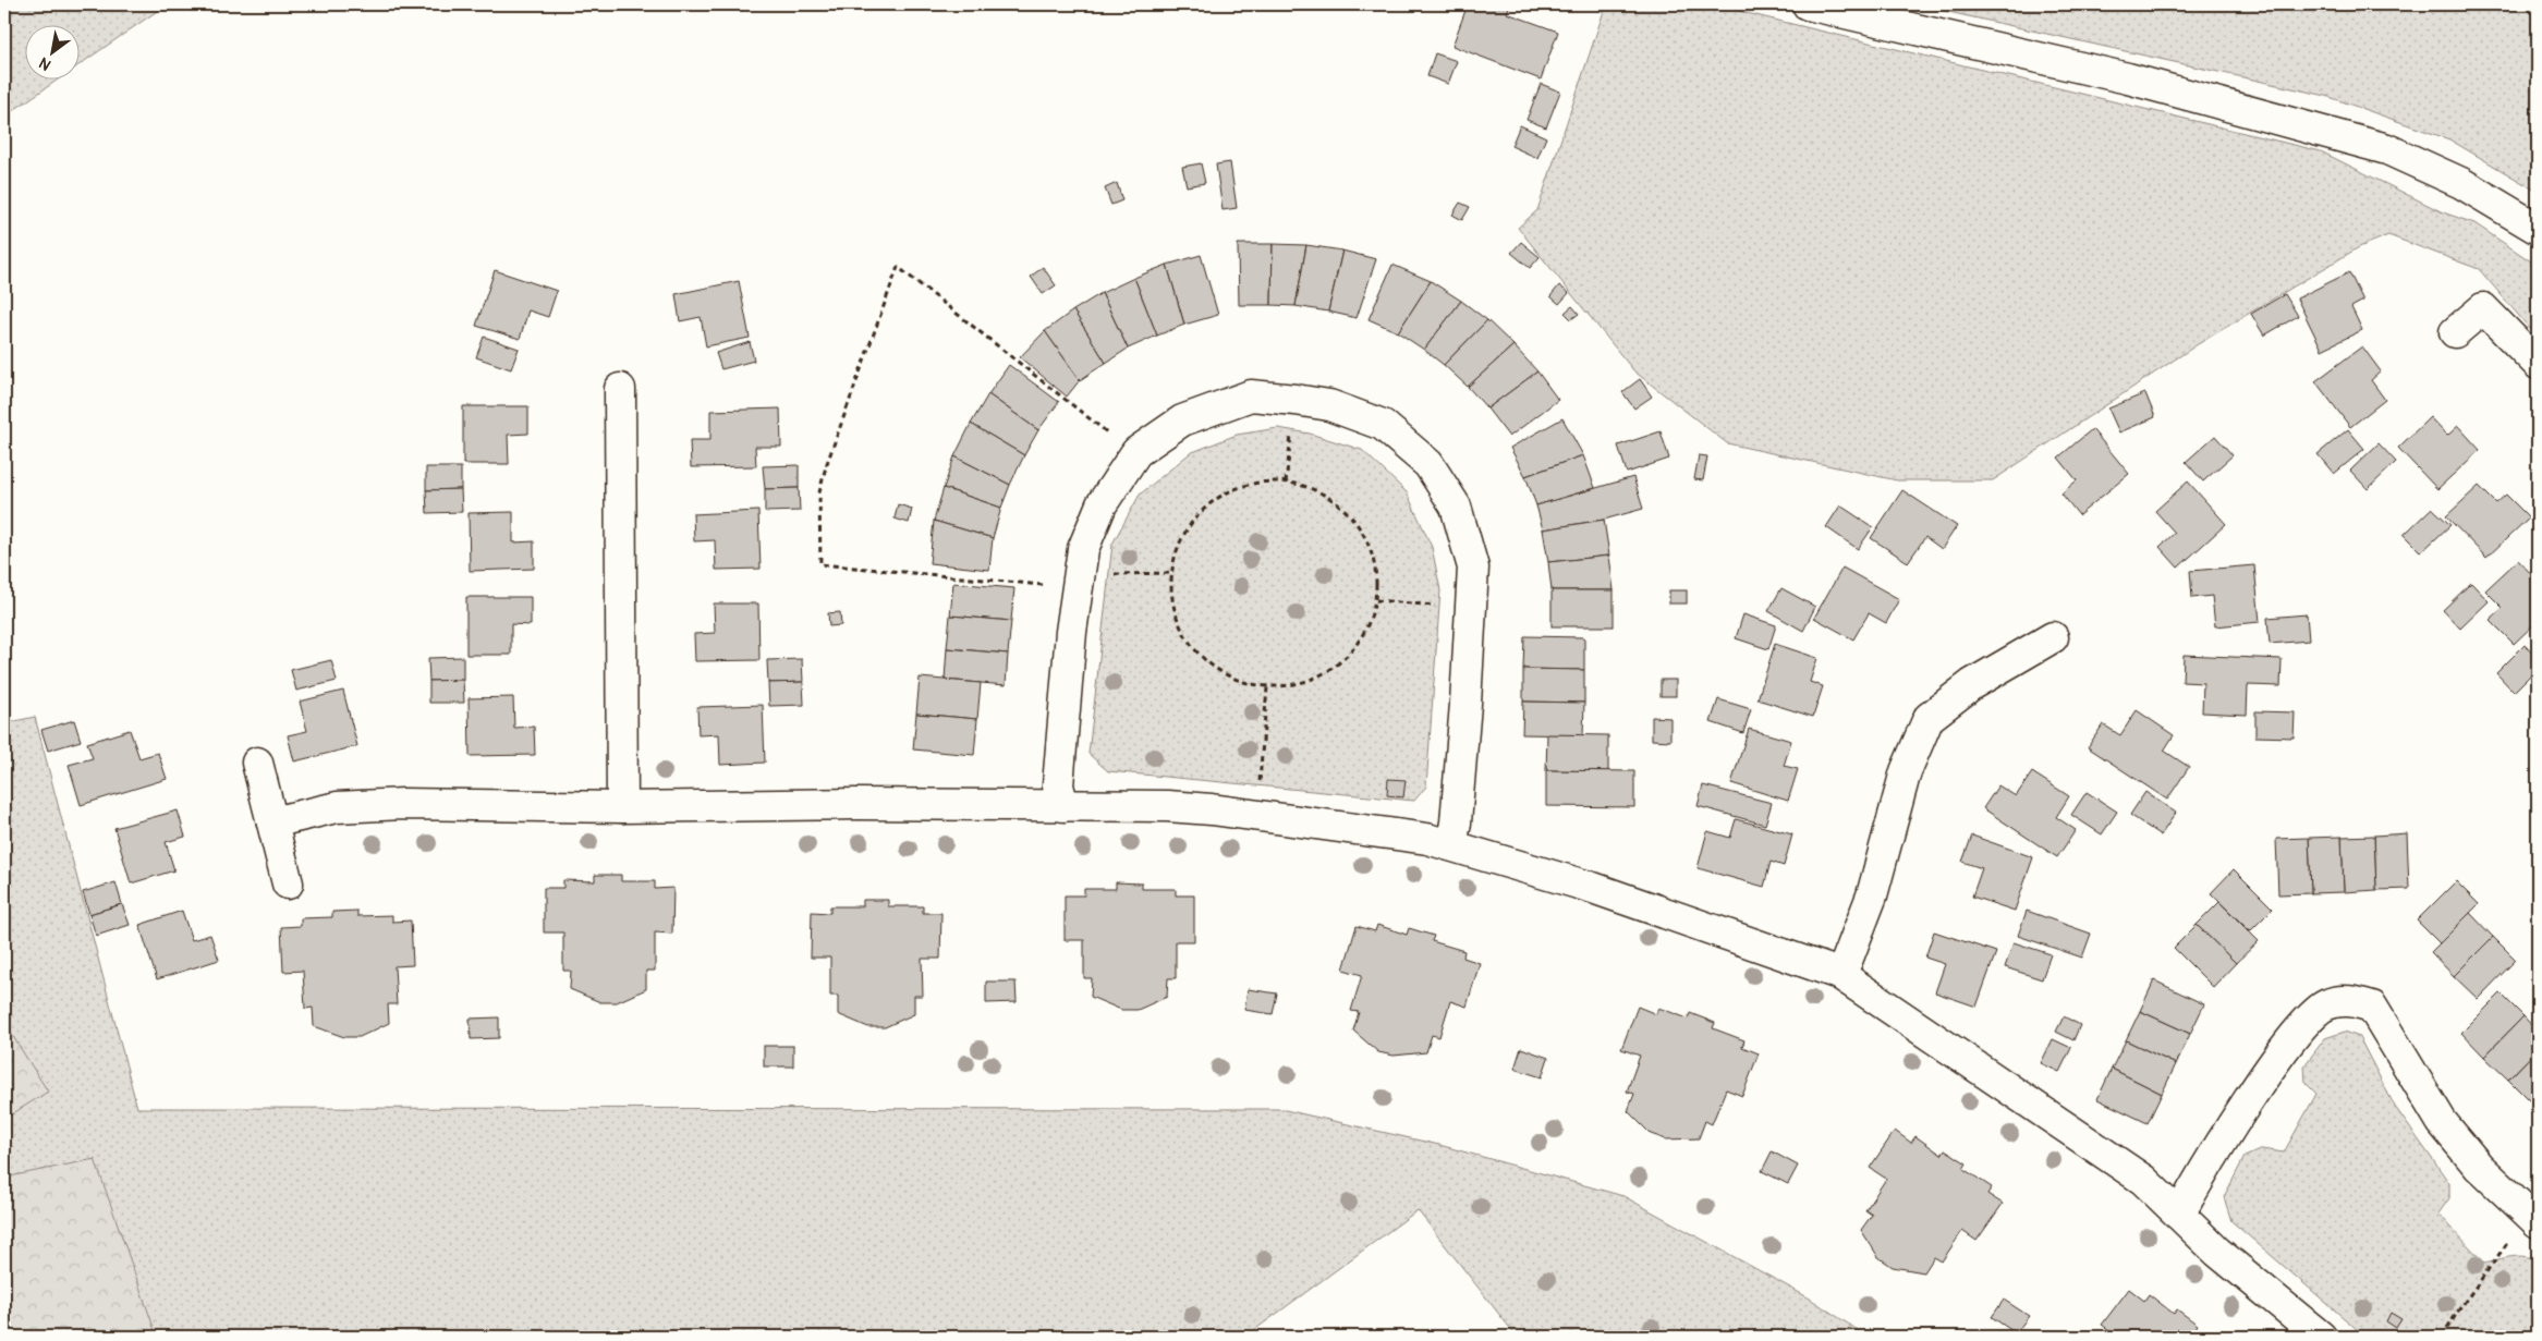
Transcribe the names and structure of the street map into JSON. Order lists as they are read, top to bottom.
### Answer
{
  "north": "bottom left"
}
